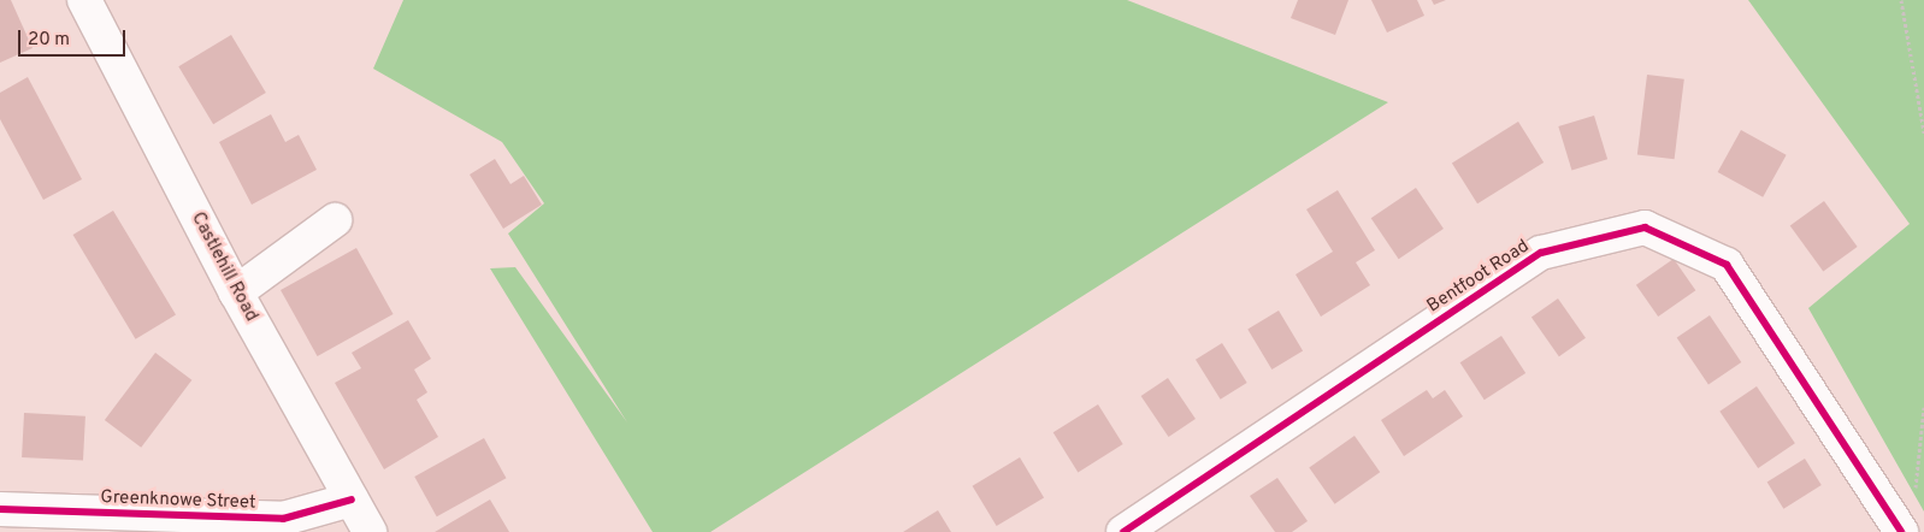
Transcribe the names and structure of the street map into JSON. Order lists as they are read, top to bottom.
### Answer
{
  "streets": {
    "street": ["Castlehill Road", "Bentfoot Road", "Greenknowe Street"]
  },
  "crossings": [
    ["Castlehill Road", "Greenknowe Street"]
  ],
  "scale_bar": "20 m"
}
